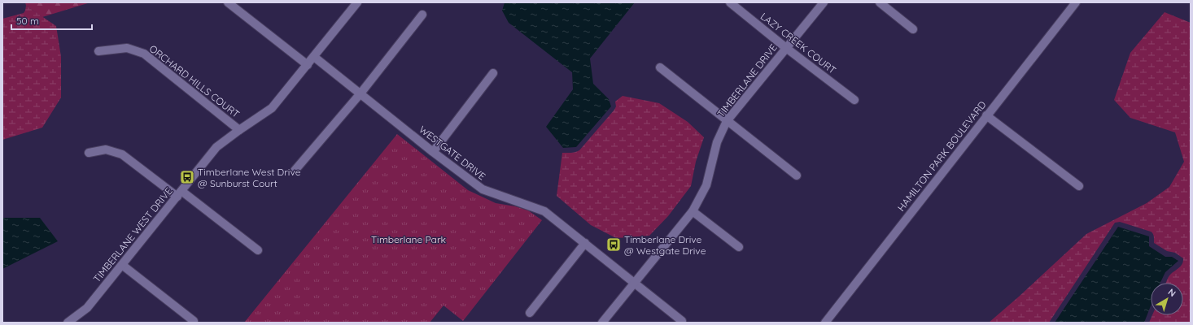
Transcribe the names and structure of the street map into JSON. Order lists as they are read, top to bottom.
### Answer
{
  "streets": {
    "street": [
      "LAZY CREEK COURT",
      "TIMBERLANE DRIVE",
      "ORCHARD HILLS COURT",
      "WESTGATE DRIVE",
      "HAMILTON PARK BOULEVARD",
      "TIMBERLANE WEST DRIVE"
    ]
  },
  "crossings": [
    ["LAZY CREEK COURT", "TIMBERLANE DRIVE"],
    ["TIMBERLANE DRIVE", "WESTGATE DRIVE"],
    ["ORCHARD HILLS COURT", "TIMBERLANE WEST DRIVE"],
    ["WESTGATE DRIVE", "TIMBERLANE WEST DRIVE"]
  ],
  "parks": ["Timberlane Park"],
  "places": {
    "bus stop": ["Timberlane West Drive @ Sunburst Court", "Timberlane Drive @ Westgate Drive"]
  },
  "scale_bar": "50 m",
  "north": "top right"
}
